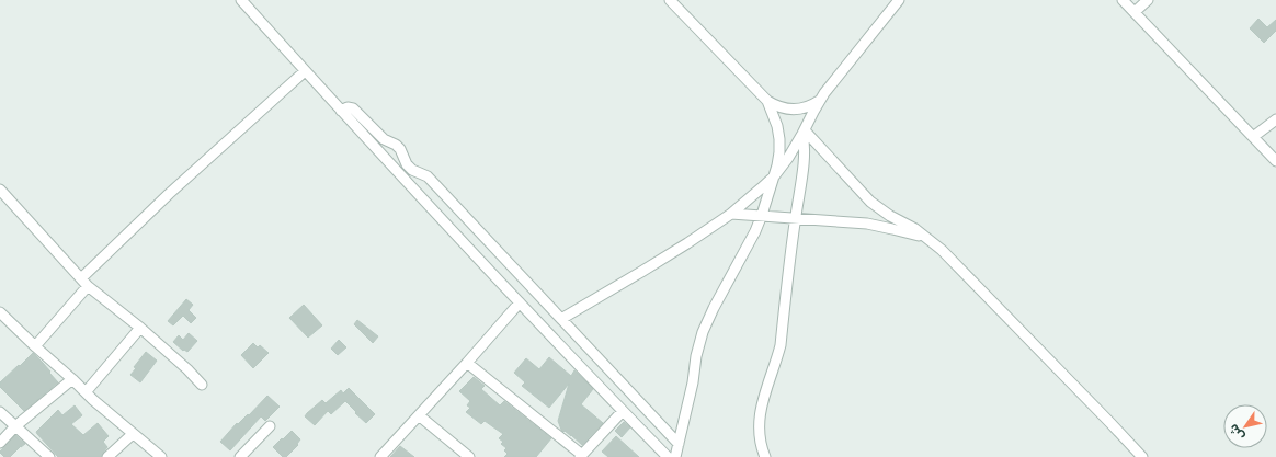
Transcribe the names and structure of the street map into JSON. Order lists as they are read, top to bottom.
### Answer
{
  "north": "bottom left"
}
